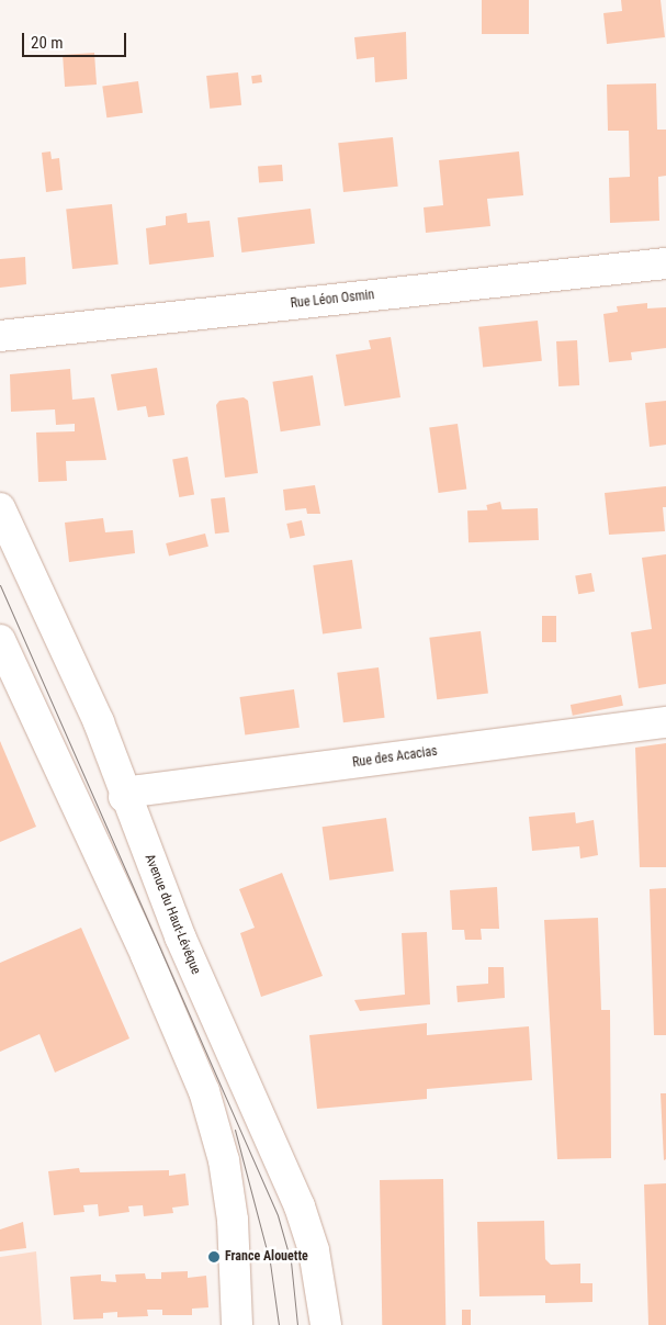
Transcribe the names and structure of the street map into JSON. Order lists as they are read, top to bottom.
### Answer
{
  "streets": {
    "main road": ["Rue Léon Osmin", "Rue des Acacias", "Avenue du Haut-Lévêque"]
  },
  "crossings": [
    ["Rue des Acacias", "Avenue du Haut-Lévêque"]
  ],
  "places": ["France Alouette"],
  "scale_bar": "20 m"
}
